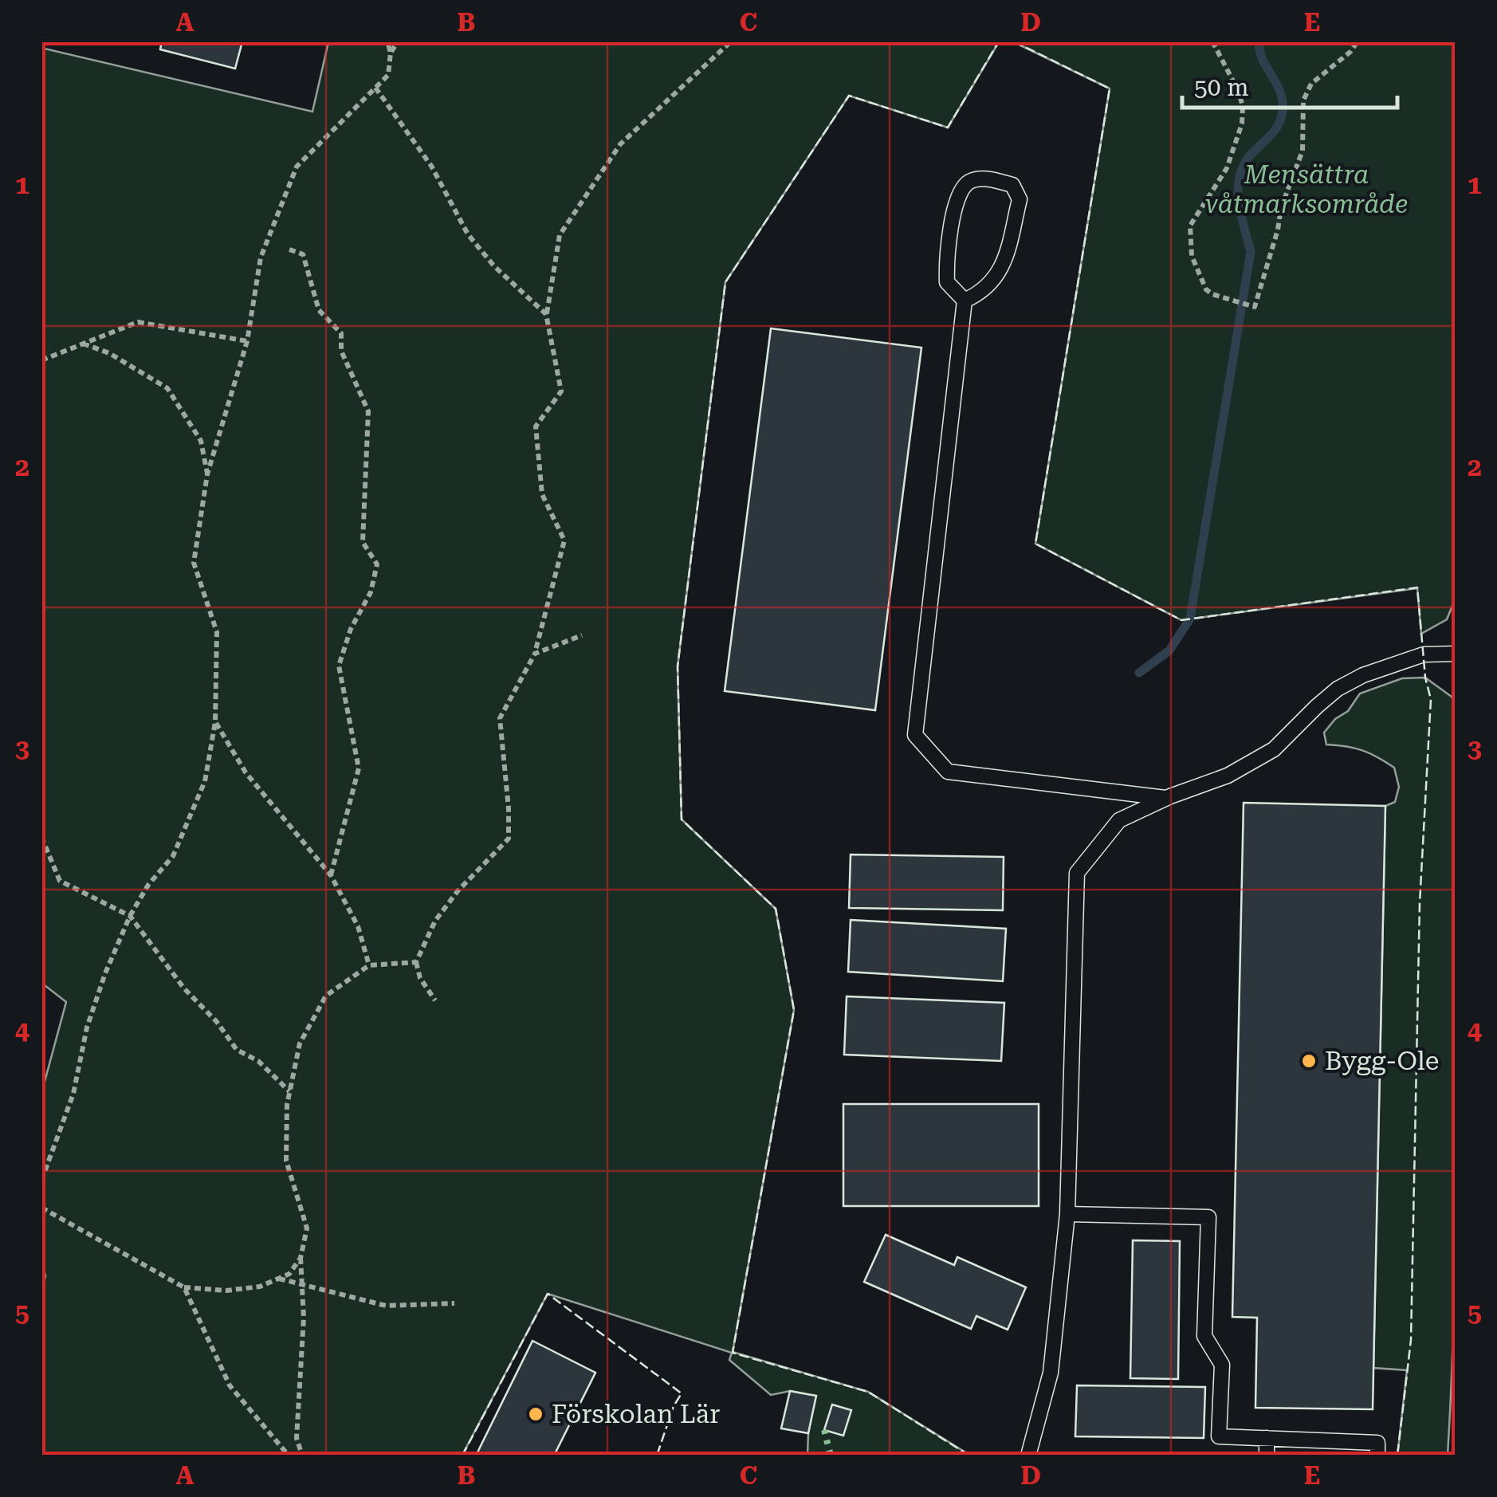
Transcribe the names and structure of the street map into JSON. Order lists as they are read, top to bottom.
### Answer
{
  "parks": ["Mensättra våtmarksområde"],
  "places": ["Bygg-Ole", "Förskolan Lär"],
  "scale_bar": "50 m",
  "grid": {
    "columns": [
      "A",
      "B",
      "C",
      "D",
      "E"
    ],
    "rows": [
      "1",
      "2",
      "3",
      "4",
      "5"
    ]
  }
}
